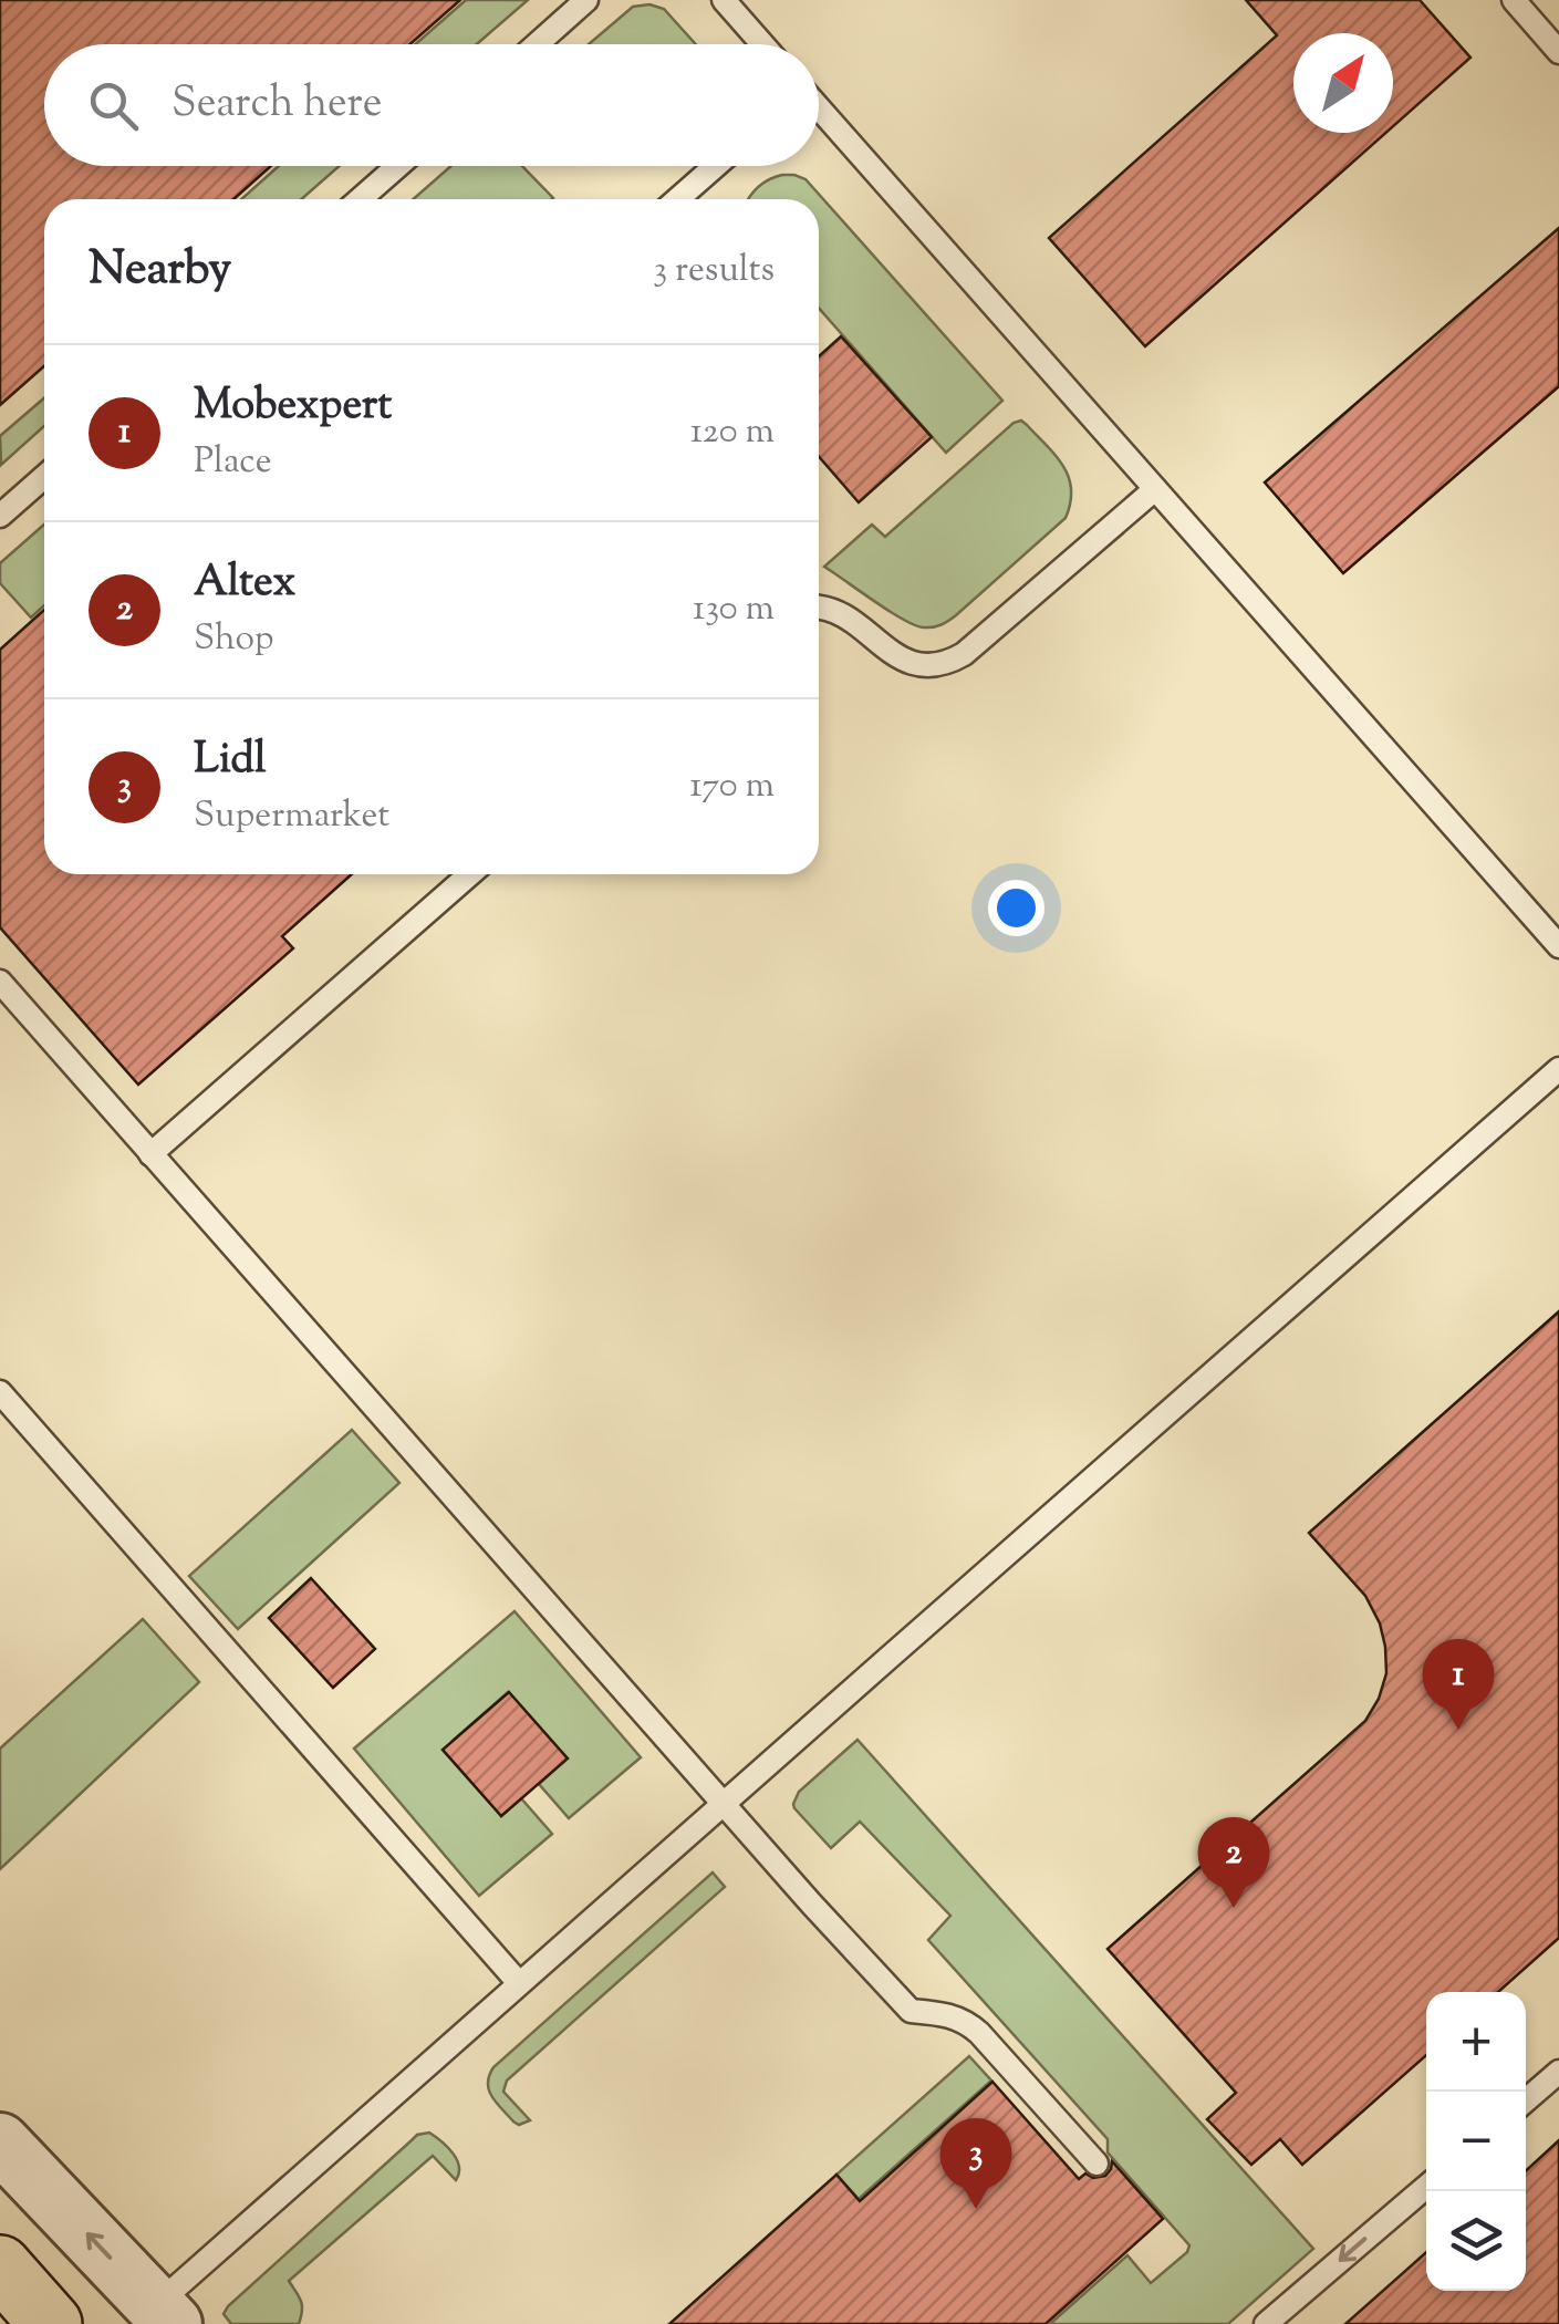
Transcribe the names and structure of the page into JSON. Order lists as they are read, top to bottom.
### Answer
{
  "north": "top right",
  "page": {
    "search": "Search here",
    "heading": ["Nearby", "3 results"],
    "list": [
      {
        "mark": "1",
        "name": "Mobexpert",
        "note": "Place",
        "value": "120 m"
      },
      {
        "mark": "2",
        "name": "Altex",
        "note": "Shop",
        "value": "130 m"
      },
      {
        "mark": "3",
        "name": "Lidl",
        "note": "Supermarket",
        "value": "170 m"
      }
    ],
    "pins": ["1", "2", "3"],
    "map_buttons": ["+", "−"]
  }
}
